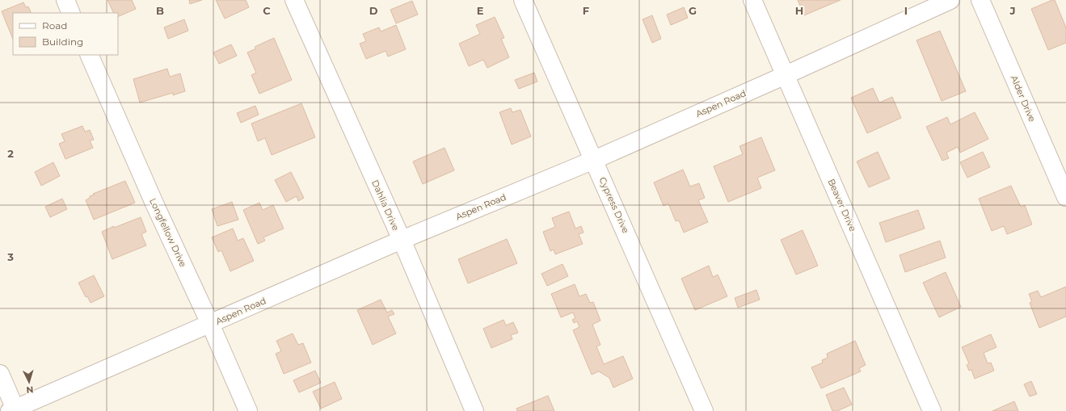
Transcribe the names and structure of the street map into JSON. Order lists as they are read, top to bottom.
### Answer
{
  "streets": {
    "street": [
      "Alder Drive",
      "Aspen Road",
      "Dahlia Drive",
      "Cypress Drive",
      "Beaver Drive",
      "Longfellow Drive"
    ]
  },
  "crossings": [
    ["Aspen Road", "Dahlia Drive"],
    ["Aspen Road", "Cypress Drive"],
    ["Aspen Road", "Beaver Drive"],
    ["Aspen Road", "Longfellow Drive"]
  ],
  "legend": ["Road", "Building"],
  "north": "bottom",
  "grid": {
    "columns": [
      "B",
      "C",
      "D",
      "E",
      "F",
      "G",
      "H",
      "I",
      "J"
    ],
    "rows": ["2", "3"]
  }
}
